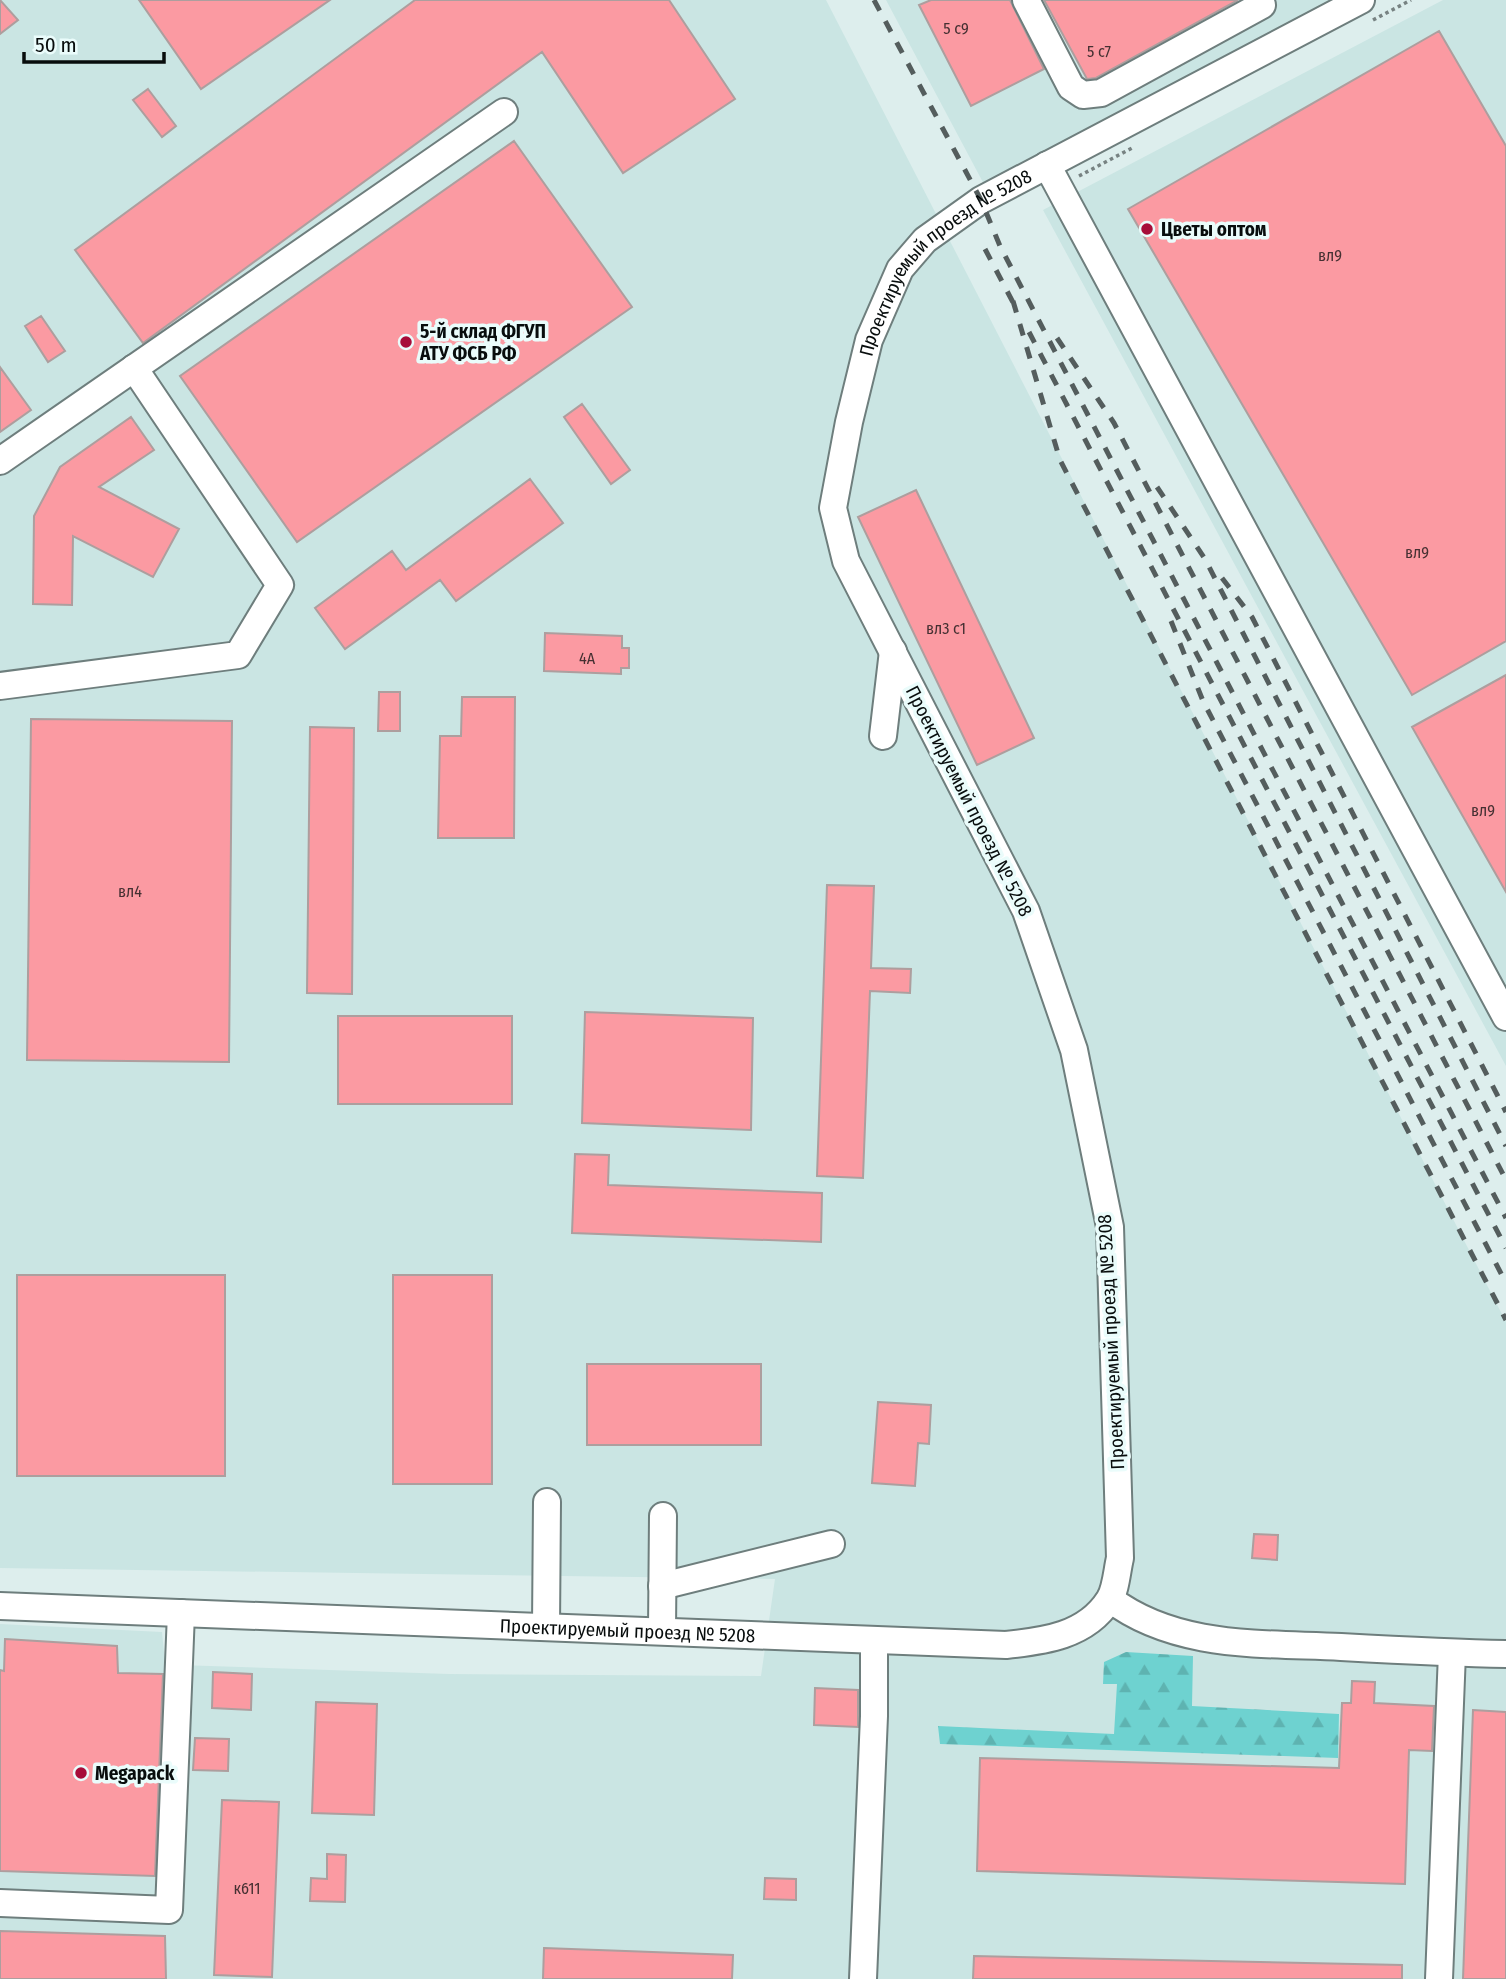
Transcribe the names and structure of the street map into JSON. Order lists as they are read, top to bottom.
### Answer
{
  "streets": {
    "street": ["Проектируемый проезд № 5208"]
  },
  "places": ["Цветы оптом", "5-й склад ФГУП АТУ ФСБ РФ", "Megapack"],
  "house_numbers": [
    "5 с9",
    "5 с7",
    "вл9",
    "вл9",
    "вл3 с1",
    "4А",
    "вл9",
    "вл4",
    "к611"
  ],
  "scale_bar": "50 m"
}
